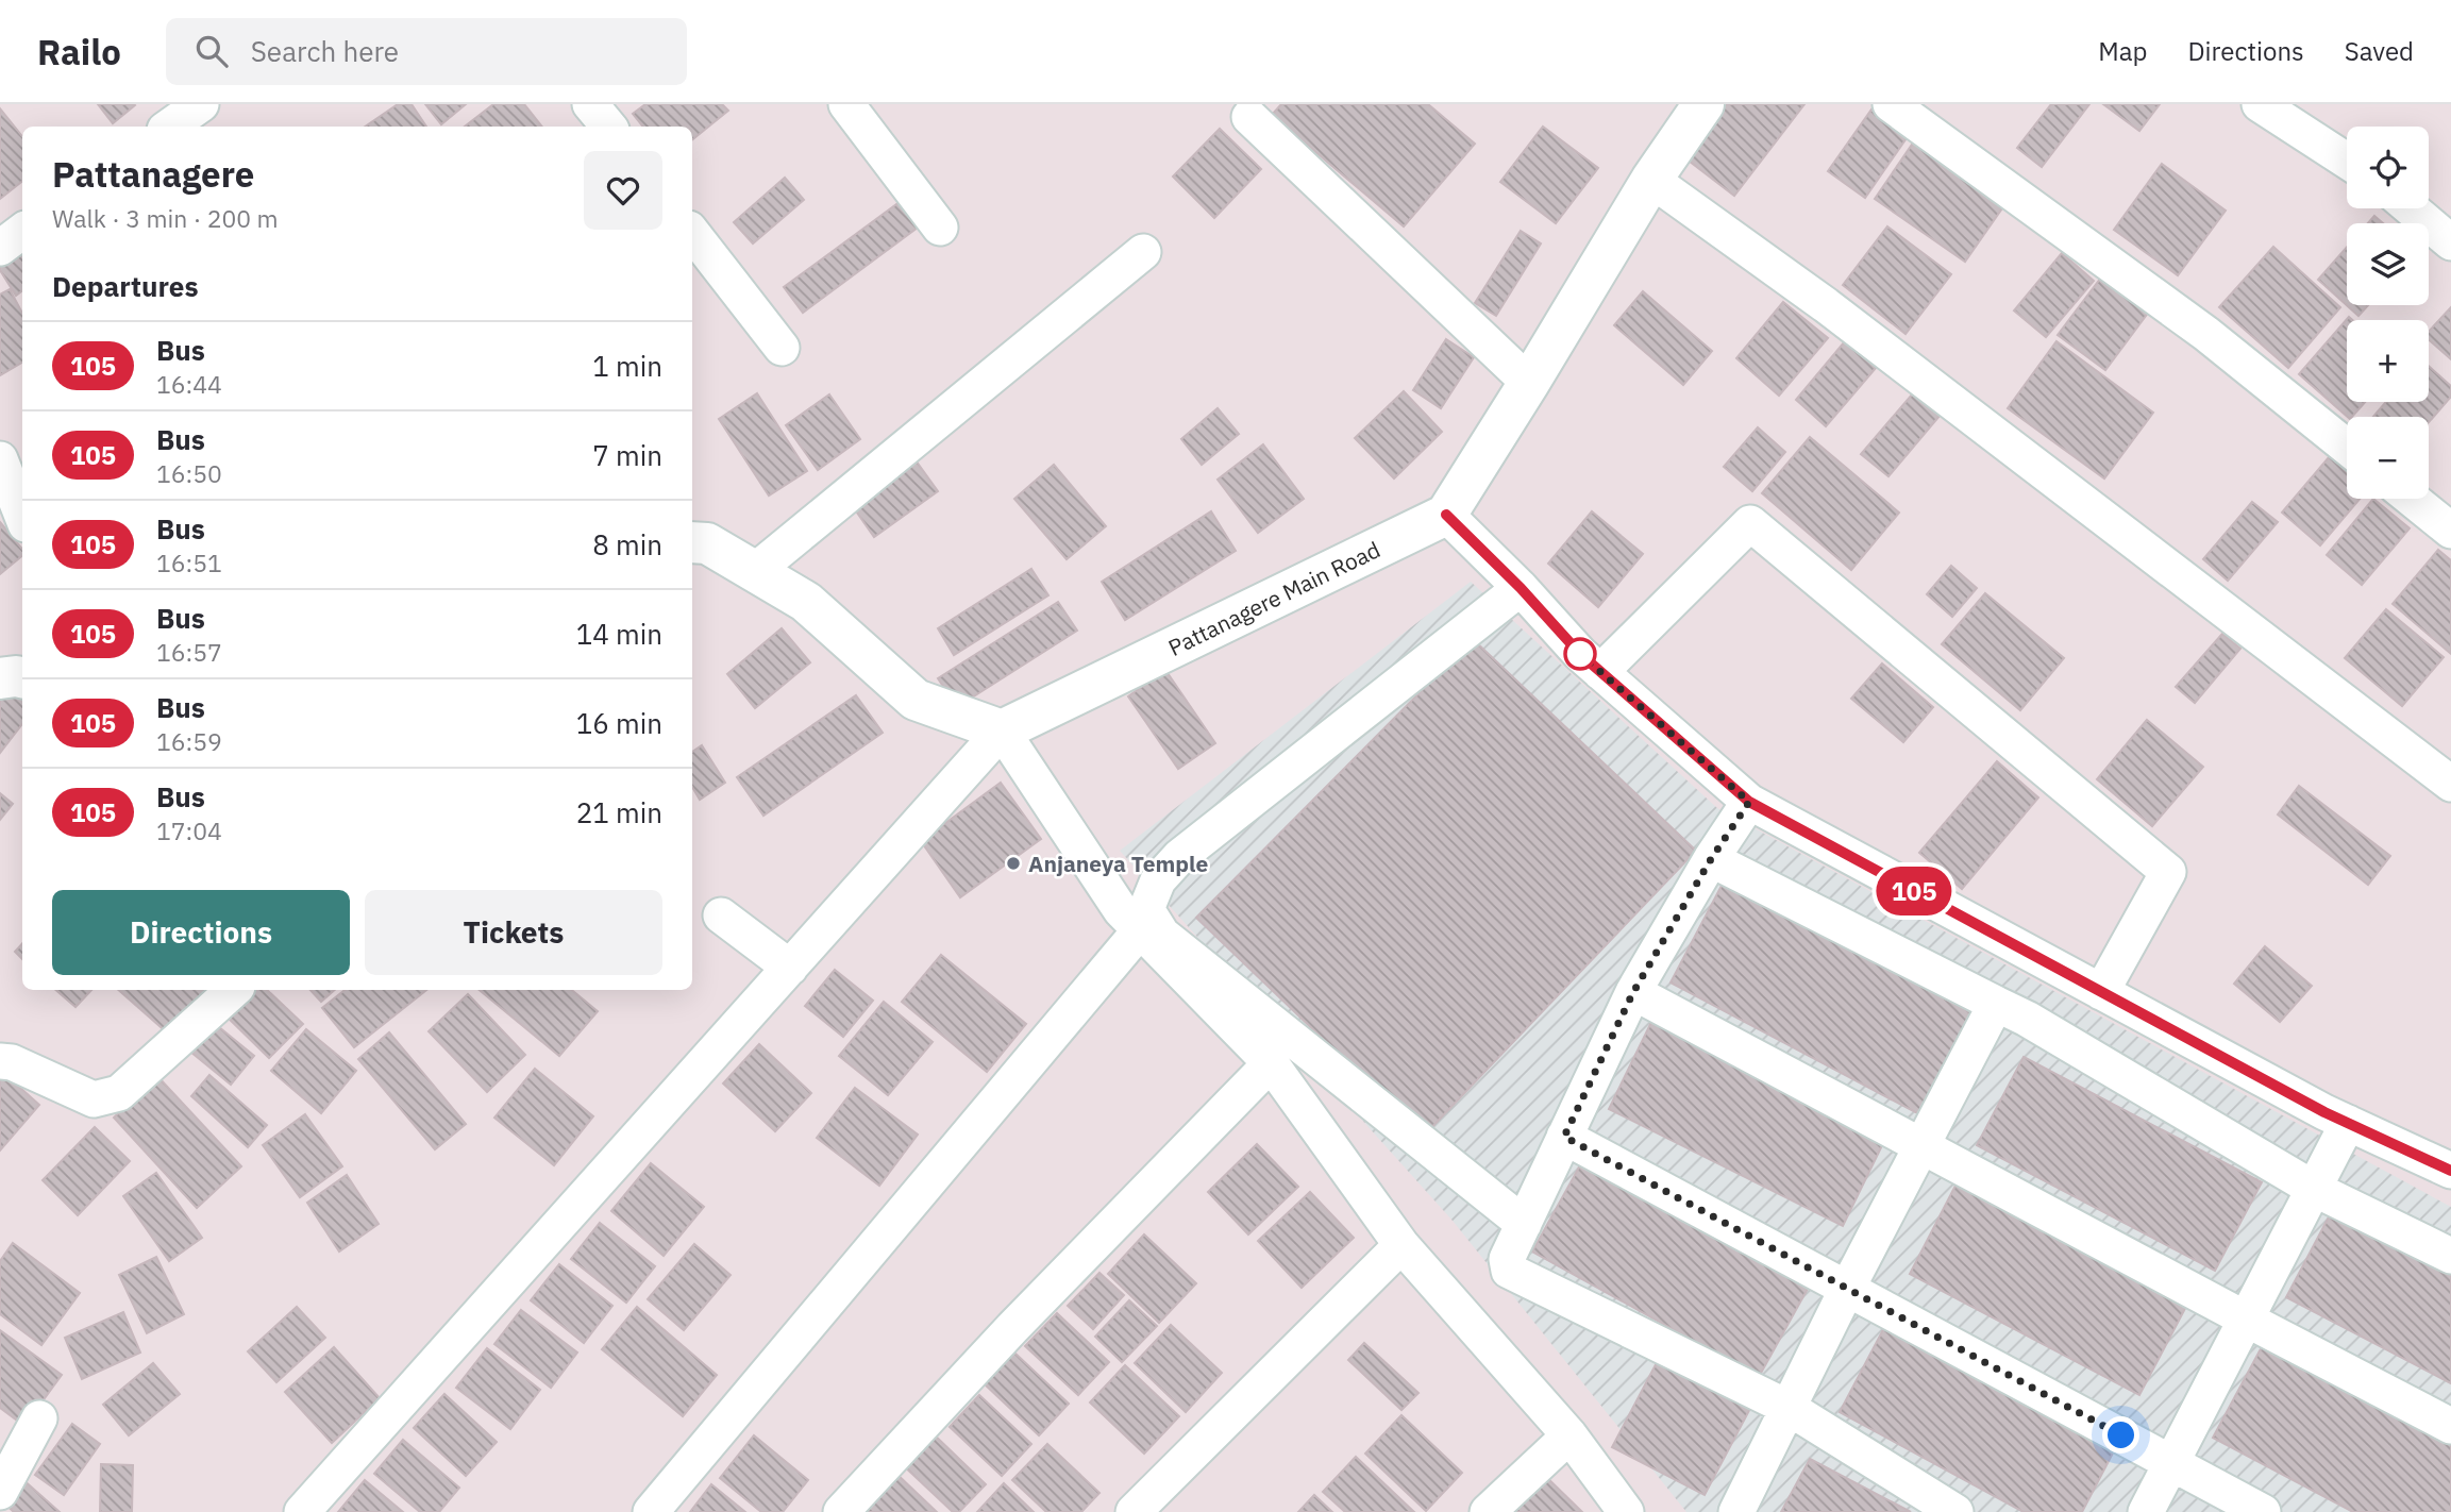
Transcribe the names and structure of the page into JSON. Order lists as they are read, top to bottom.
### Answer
{
  "streets": {
    "street": ["Pattanagere Main Road"]
  },
  "places": ["Anjaneya Temple"],
  "lines": ["bus line 105"],
  "page": {
    "header": "Railo",
    "search": "Search here",
    "nav": ["Map", "Directions", "Saved"],
    "on_map": "105",
    "map_buttons": ["+", "−"],
    "heading": [
      ["Pattanagere", "Walk · 3 min · 200 m"],
      "Departures"
    ],
    "list": [
      {
        "mark": "105",
        "name": "Bus",
        "note": "16:44",
        "value": "1 min"
      },
      {
        "mark": "105",
        "name": "Bus",
        "note": "16:50",
        "value": "7 min"
      },
      {
        "mark": "105",
        "name": "Bus",
        "note": "16:51",
        "value": "8 min"
      },
      {
        "mark": "105",
        "name": "Bus",
        "note": "16:57",
        "value": "14 min"
      },
      {
        "mark": "105",
        "name": "Bus",
        "note": "16:59",
        "value": "16 min"
      },
      {
        "mark": "105",
        "name": "Bus",
        "note": "17:04",
        "value": "21 min"
      }
    ],
    "buttons": ["Directions", "Tickets"]
  }
}
